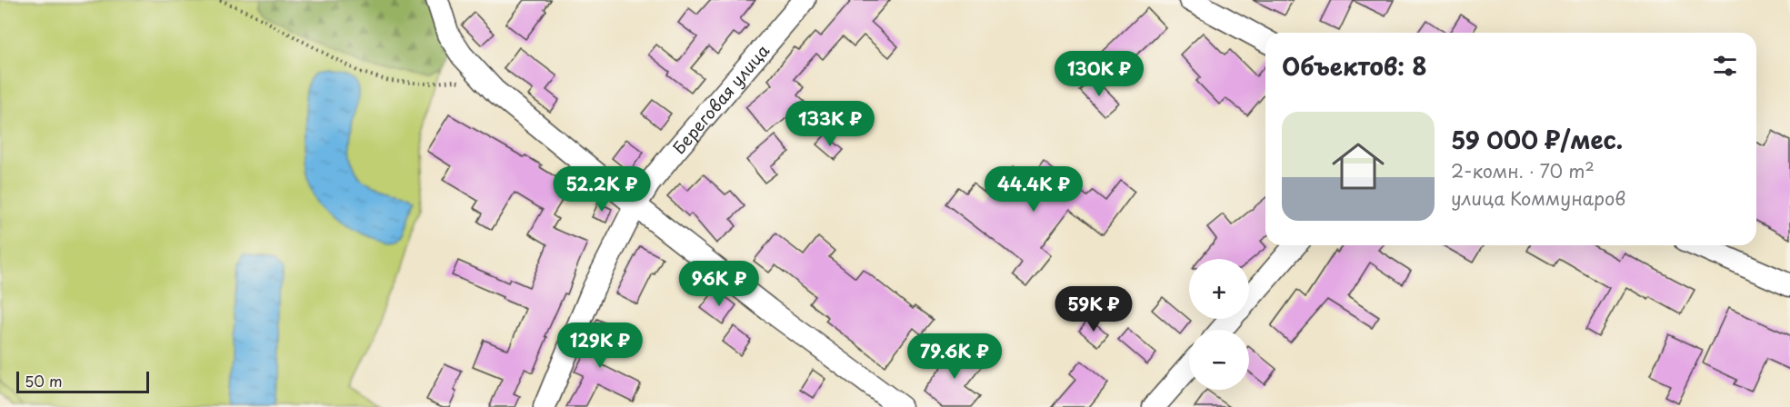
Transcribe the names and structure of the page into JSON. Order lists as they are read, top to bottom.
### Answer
{
  "streets": {
    "street": ["Береговая улица"]
  },
  "scale_bar": "50 m",
  "page": {
    "heading": "Объектов: 8",
    "price": [
      "130K ₽",
      "133K ₽",
      "52.2K ₽",
      "44.4K ₽",
      "96K ₽",
      "59K ₽",
      "129K ₽",
      "79.6K ₽"
    ],
    "list": [
      {
        "name": "59 000 ₽/мес.",
        "note": "2-комн. · 70 m² · улица Коммунаров"
      }
    ],
    "map_buttons": ["+", "−"],
    "scale": "50 m"
  }
}
